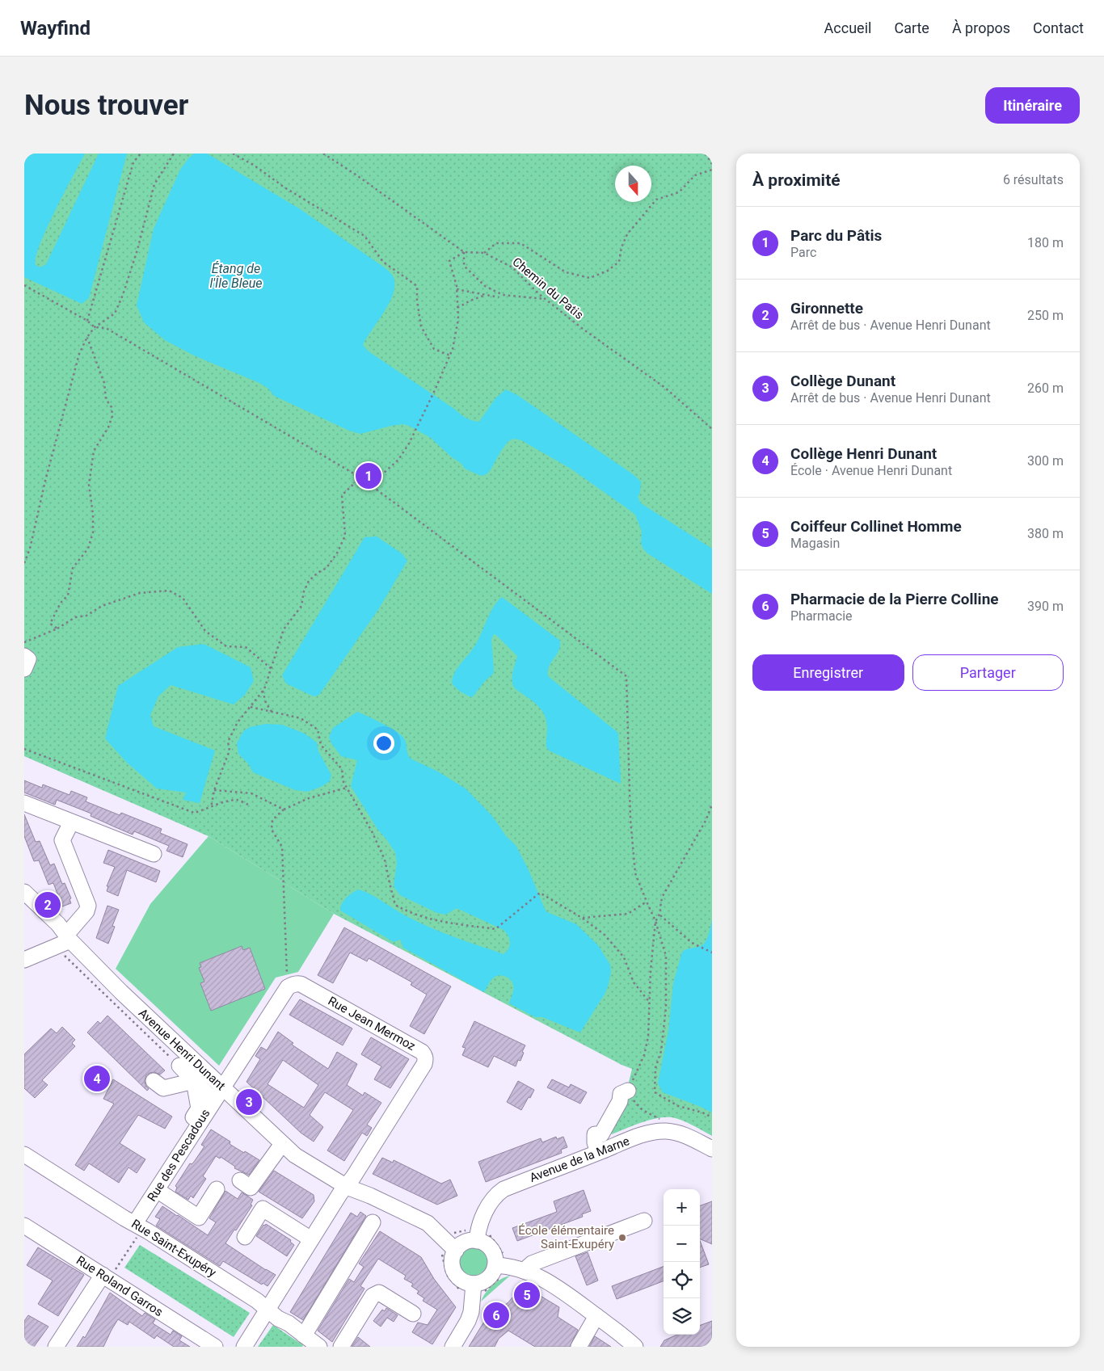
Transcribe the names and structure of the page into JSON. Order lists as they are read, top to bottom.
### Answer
{
  "streets": {
    "street": [
      "Rue Jean Mermoz",
      "Avenue Henri Dunant",
      "Rue des Pescadous",
      "Avenue de la Marne",
      "Rue Saint-Exupéry",
      "Rue Roland Garros"
    ],
    "path": ["Chemin du Patis"]
  },
  "crossings": [
    ["Rue Jean Mermoz", "Avenue Henri Dunant"],
    ["Avenue Henri Dunant", "Rue des Pescadous"],
    ["Rue des Pescadous", "Rue Saint-Exupéry"]
  ],
  "water": ["Étang de l'Île Bleue"],
  "places": ["École élémentaire Saint-Exupéry"],
  "north": "bottom",
  "page": {
    "header": "Wayfind",
    "nav": [
      "Accueil",
      "Carte",
      "À propos",
      "Contact"
    ],
    "buttons": [
      "Itinéraire",
      ["Enregistrer", "Partager"]
    ],
    "title": "Nous trouver",
    "heading": ["À proximité", "6 résultats"],
    "list": [
      {
        "mark": "1",
        "name": "Parc du Pâtis",
        "note": "Parc",
        "value": "180 m"
      },
      {
        "mark": "2",
        "name": "Gironnette",
        "note": "Arrêt de bus · Avenue Henri Dunant",
        "value": "250 m"
      },
      {
        "mark": "3",
        "name": "Collège Dunant",
        "note": "Arrêt de bus · Avenue Henri Dunant",
        "value": "260 m"
      },
      {
        "mark": "4",
        "name": "Collège Henri Dunant",
        "note": "École · Avenue Henri Dunant",
        "value": "300 m"
      },
      {
        "mark": "5",
        "name": "Coiffeur Collinet Homme",
        "note": "Magasin",
        "value": "380 m"
      },
      {
        "mark": "6",
        "name": "Pharmacie de la Pierre Colline",
        "note": "Pharmacie",
        "value": "390 m"
      }
    ],
    "pins": [
      "1",
      "2",
      "4",
      "3",
      "5",
      "6"
    ],
    "map_buttons": ["+", "−"]
  }
}
